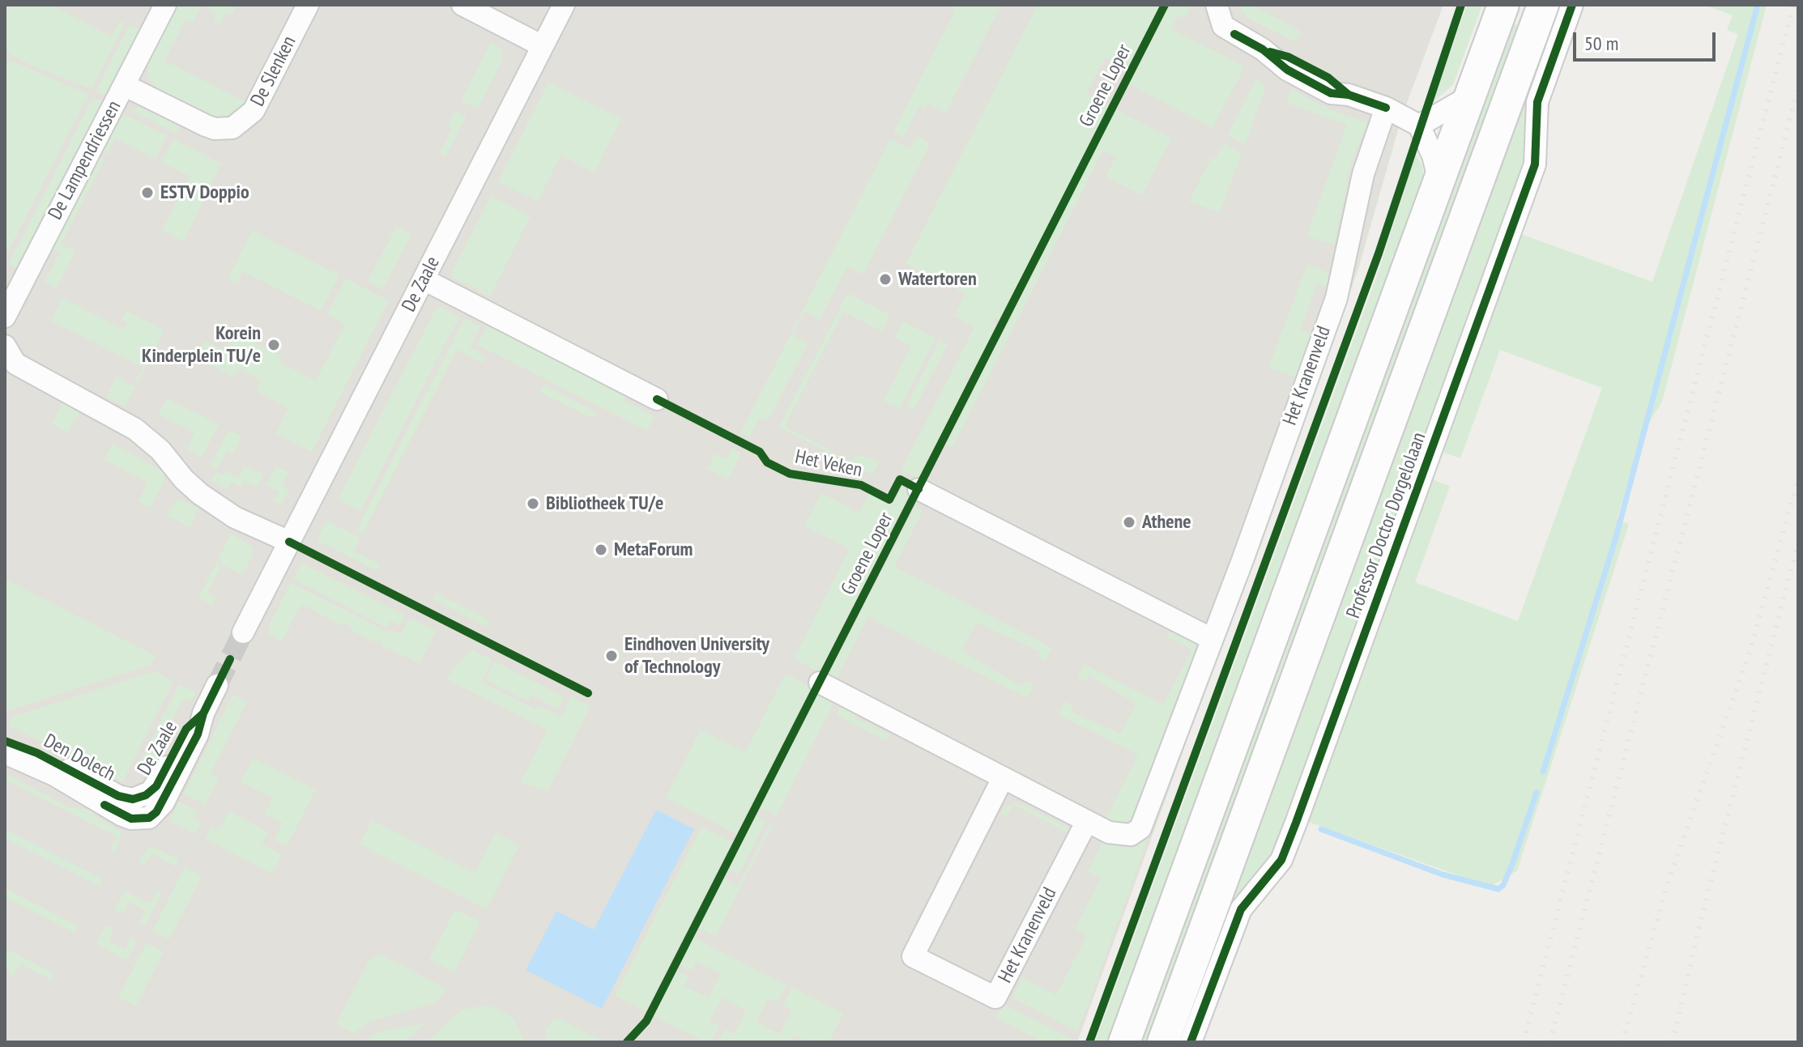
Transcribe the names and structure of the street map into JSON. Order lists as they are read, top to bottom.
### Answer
{
  "streets": {
    "main road": ["Professor Doctor Dorgelolaan"],
    "street": [
      "De Slenken",
      "De Lampendriessen",
      "De Zaale",
      "Het Kranenveld",
      "Den Dolech"
    ],
    "cycle path": ["Groene Loper", "Het Veken"]
  },
  "crossings": [
    ["De Slenken", "De Lampendriessen"],
    ["De Zaale", "Den Dolech"]
  ],
  "places": [
    "ESTV Doppio",
    "Watertoren",
    "Korein Kinderplein TU/e",
    "Bibliotheek TU/e",
    "Athene",
    "MetaForum",
    "Eindhoven University of Technology"
  ],
  "scale_bar": "50 m"
}
